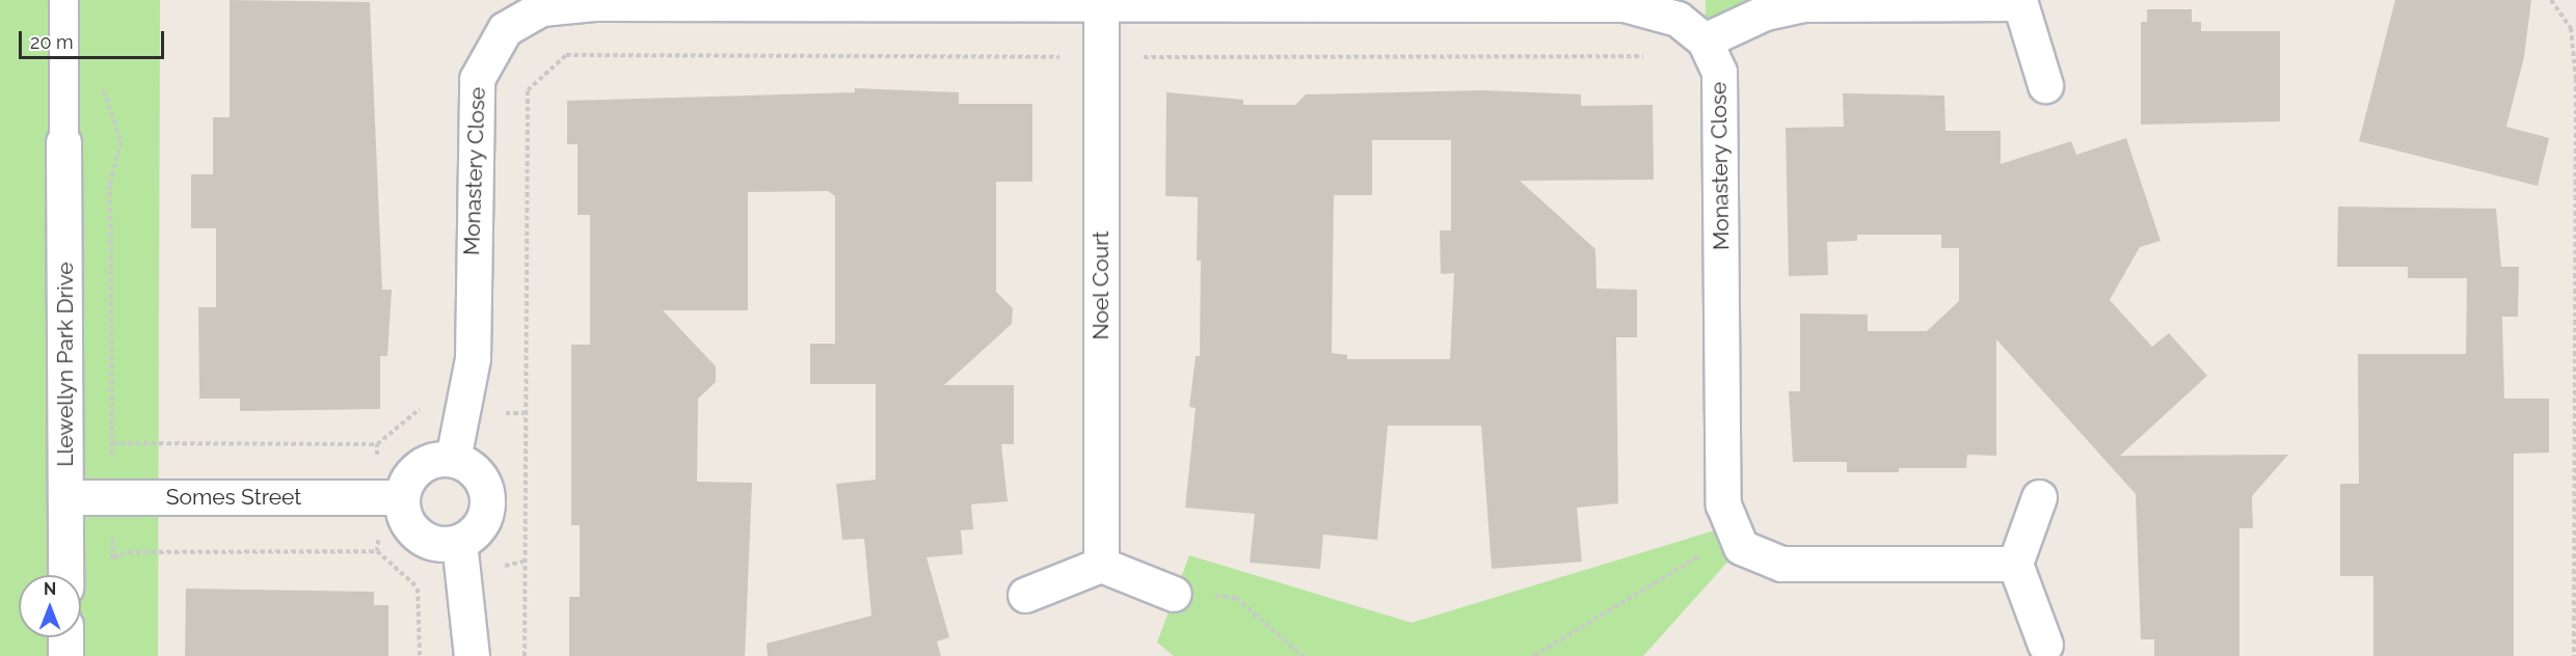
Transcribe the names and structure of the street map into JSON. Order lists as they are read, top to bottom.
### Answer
{
  "streets": {
    "street": [
      "Monastery Close",
      "Noel Court",
      "Llewellyn Park Drive",
      "Somes Street"
    ]
  },
  "crossings": [
    ["Monastery Close", "Noel Court"],
    ["Monastery Close", "Somes Street"],
    ["Llewellyn Park Drive", "Somes Street"]
  ],
  "scale_bar": "20 m",
  "north": "top"
}
